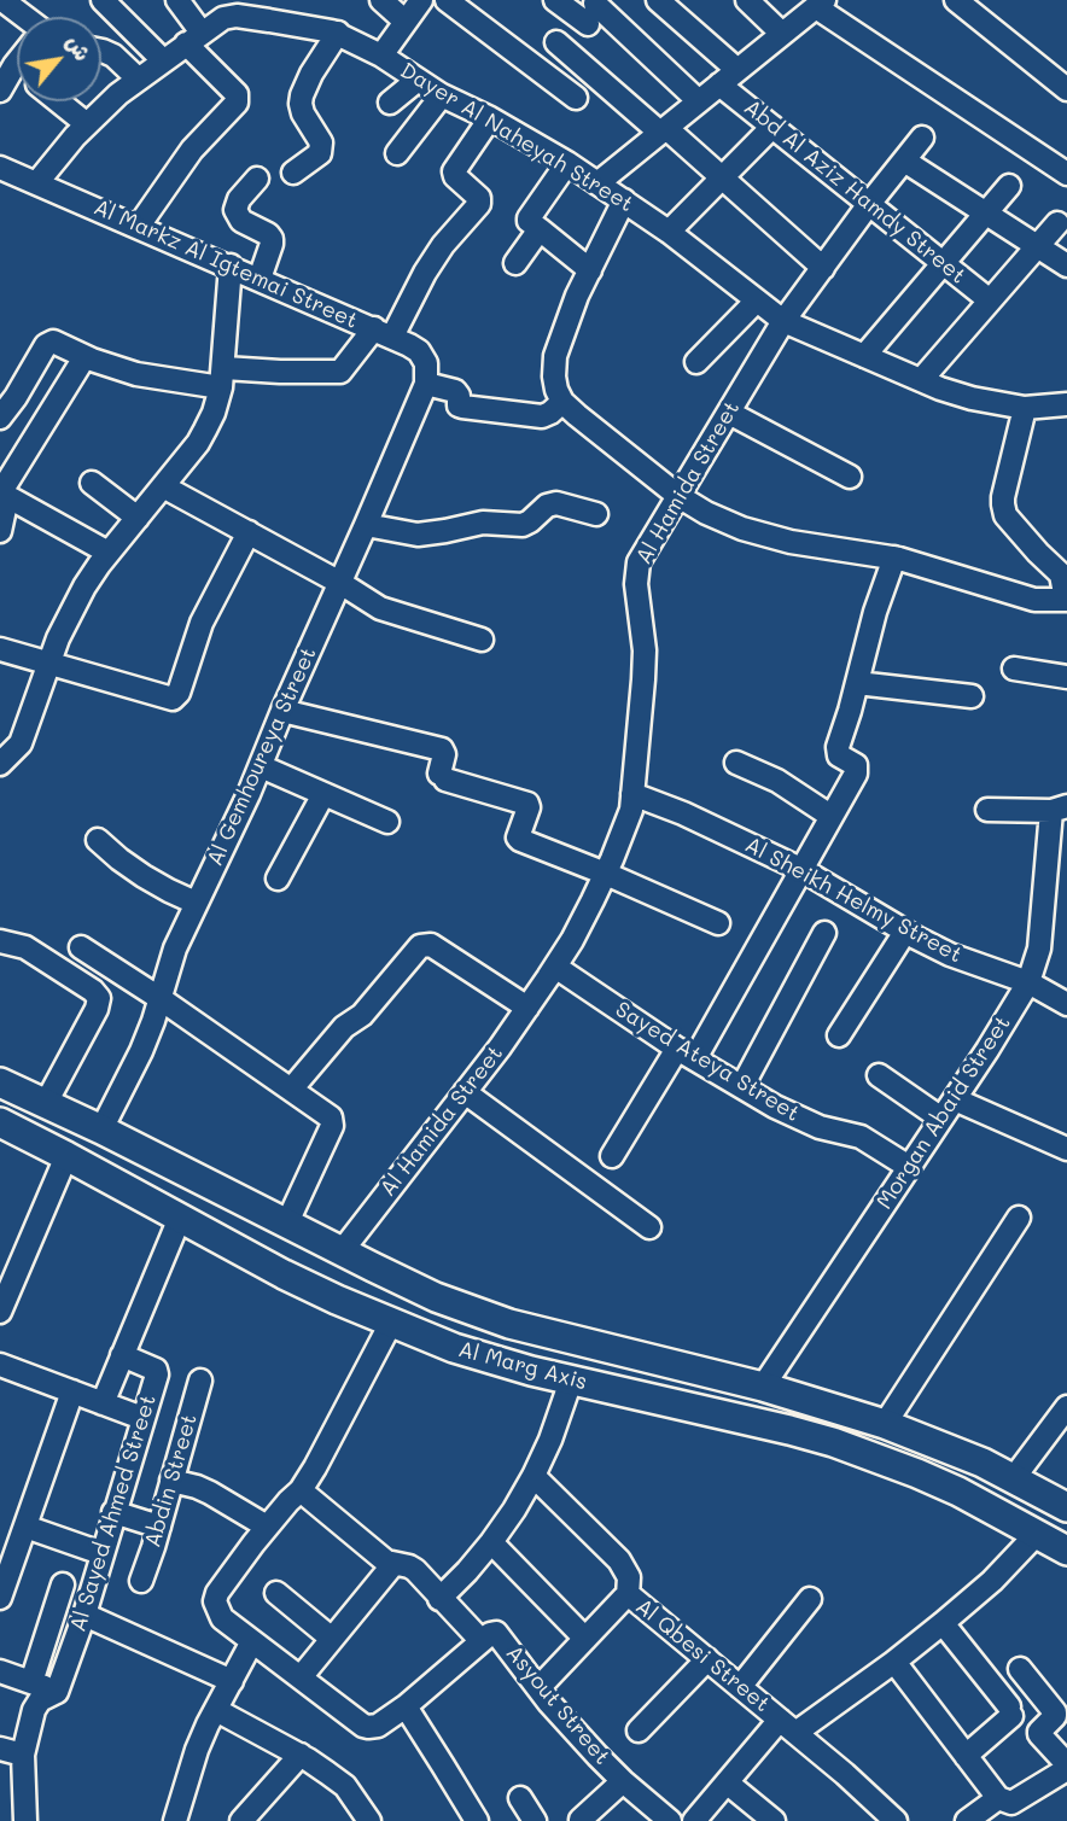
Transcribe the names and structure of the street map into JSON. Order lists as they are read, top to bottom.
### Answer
{
  "streets": {
    "main road": ["Al Marg Axis"],
    "street": [
      "Dayer Al Naheyah Street",
      "Abd Al Aziz Hamdy Street",
      "Al Markz Al Igtemai Street",
      "Al Hamida Street",
      "Al Gemhoureya Street",
      "Al Sheikh Helmy Street",
      "Sayed Ateya Street",
      "Morgan Abaid Street",
      "Abdin Street",
      "Al Sayed Ahmed Street",
      "Al Qbesi Street",
      "Asyout Street"
    ]
  },
  "crossings": [
    ["Dayer Al Naheyah Street", "Al Markz Al Igtemai Street"],
    ["Dayer Al Naheyah Street", "Al Hamida Street"],
    ["Abd Al Aziz Hamdy Street", "Al Hamida Street"],
    ["Al Markz Al Igtemai Street", "Al Gemhoureya Street"],
    ["Al Hamida Street", "Al Sheikh Helmy Street"],
    ["Al Hamida Street", "Sayed Ateya Street"],
    ["Al Hamida Street", "Al Marg Axis"],
    ["Al Gemhoureya Street", "Al Marg Axis"],
    ["Al Sheikh Helmy Street", "Morgan Abaid Street"],
    ["Sayed Ateya Street", "Morgan Abaid Street"],
    ["Morgan Abaid Street", "Al Marg Axis"]
  ],
  "north": "top right"
}
